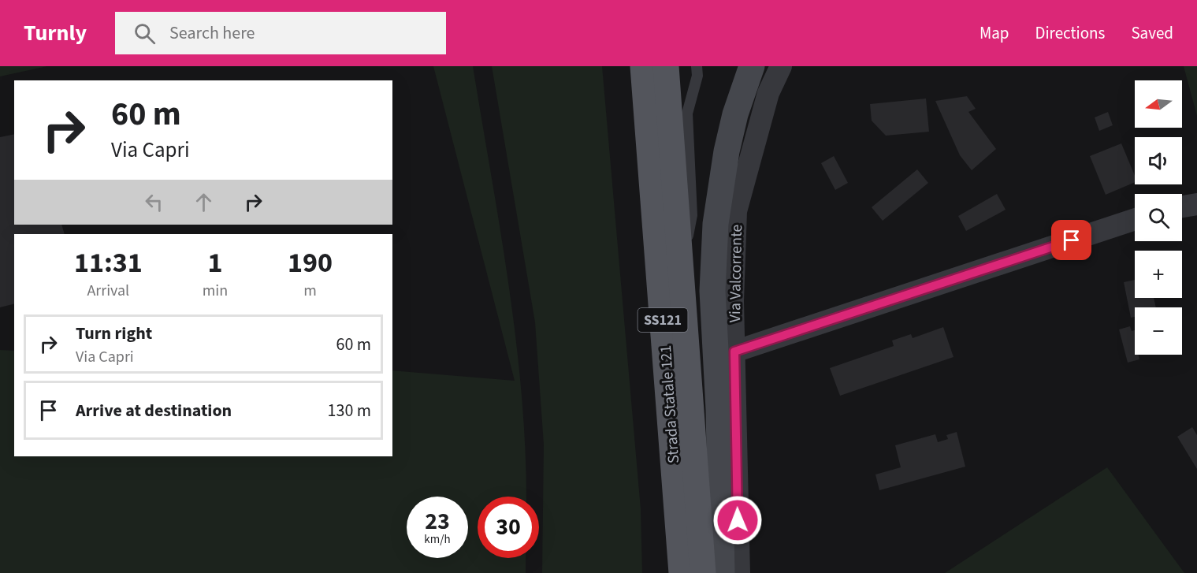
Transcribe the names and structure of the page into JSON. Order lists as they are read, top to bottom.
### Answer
{
  "streets": {
    "main road": ["SS121", "Strada Statale 121"],
    "street": ["Via Valcorrente"]
  },
  "north": "left",
  "page": {
    "header": "Turnly",
    "search": "Search here",
    "nav": ["Map", "Directions", "Saved"],
    "map_buttons": ["+", "−"],
    "turn": ["60 m", "Via Capri"],
    "eta": [
      "11:31",
      "Arrival",
      "1",
      "min",
      "190",
      "m"
    ],
    "list": [
      {
        "name": "Turn right",
        "note": "Via Capri",
        "value": "60 m"
      },
      {
        "name": "Arrive at destination",
        "value": "130 m"
      }
    ],
    "speed": "23 km/h",
    "limit": "30"
  }
}
